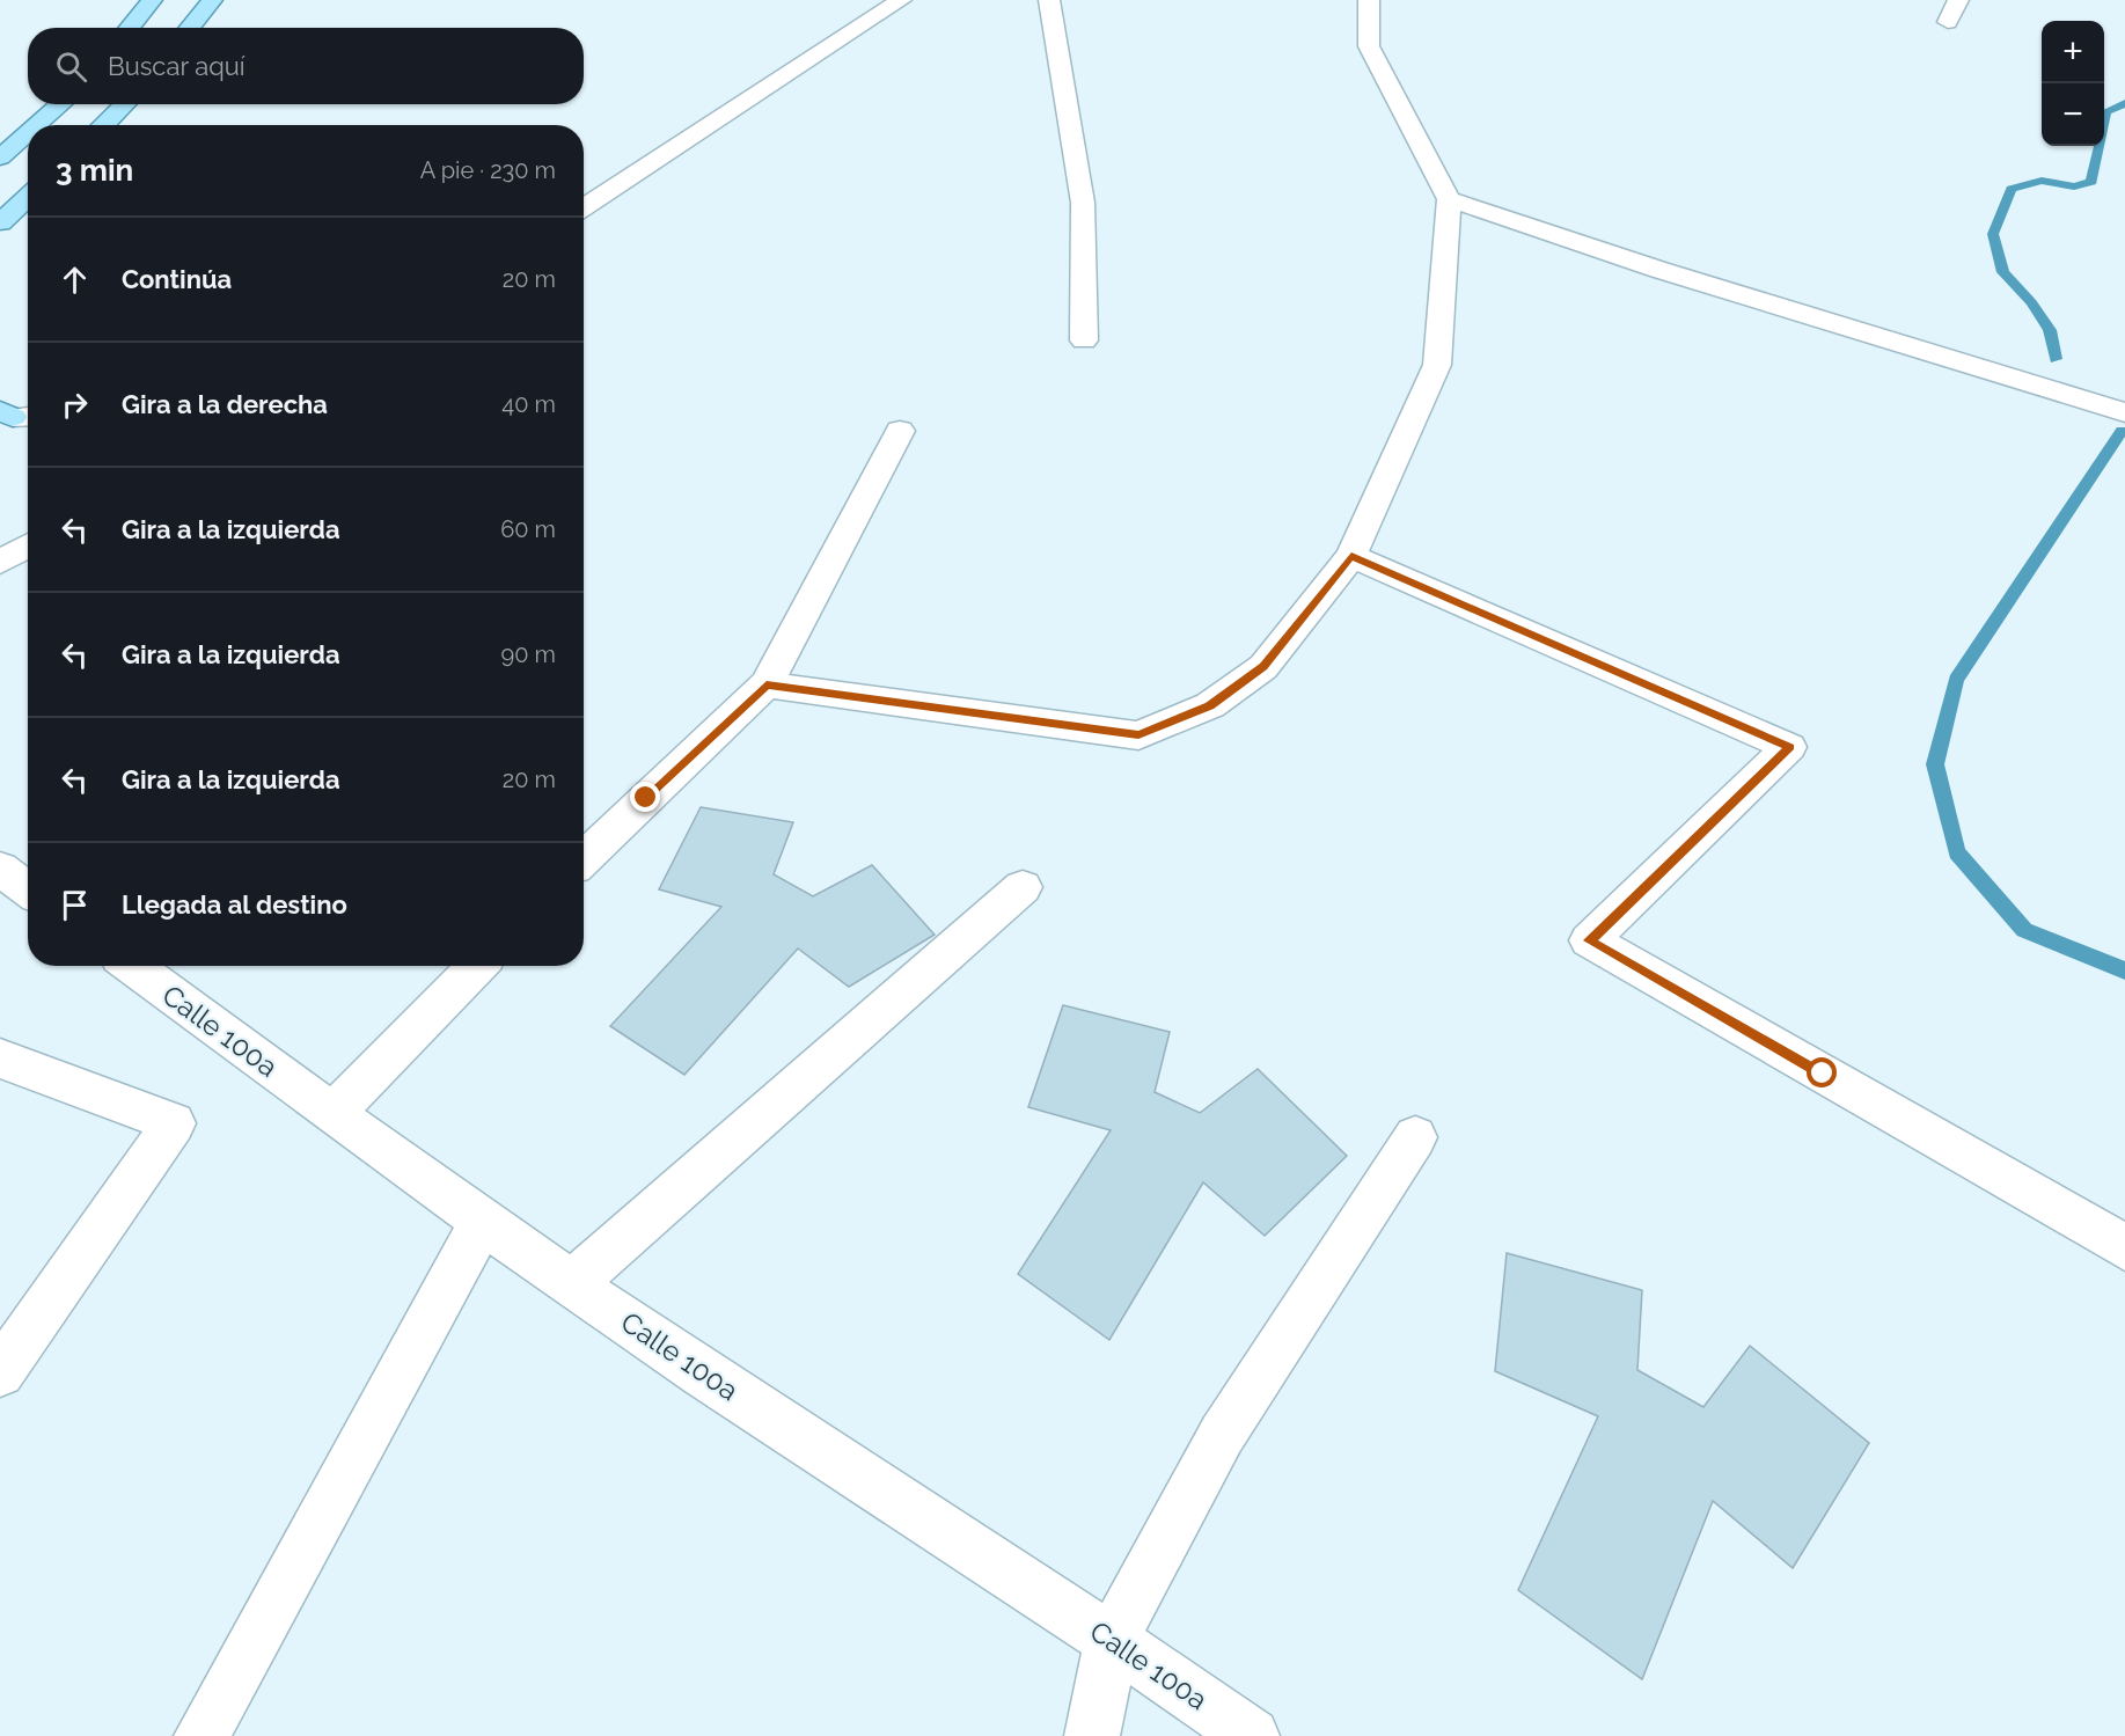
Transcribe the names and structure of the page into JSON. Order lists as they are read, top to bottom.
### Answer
{
  "streets": {
    "street": ["Calle 100a"]
  },
  "page": {
    "map_buttons": ["+", "−"],
    "search": "Buscar aquí",
    "heading": ["3 min", "A pie · 230 m"],
    "list": [
      ["Continúa", "20 m"],
      ["Gira a la derecha", "40 m"],
      ["Gira a la izquierda", "60 m"],
      ["Gira a la izquierda", "90 m"],
      ["Gira a la izquierda", "20 m"],
      "Llegada al destino"
    ]
  }
}
